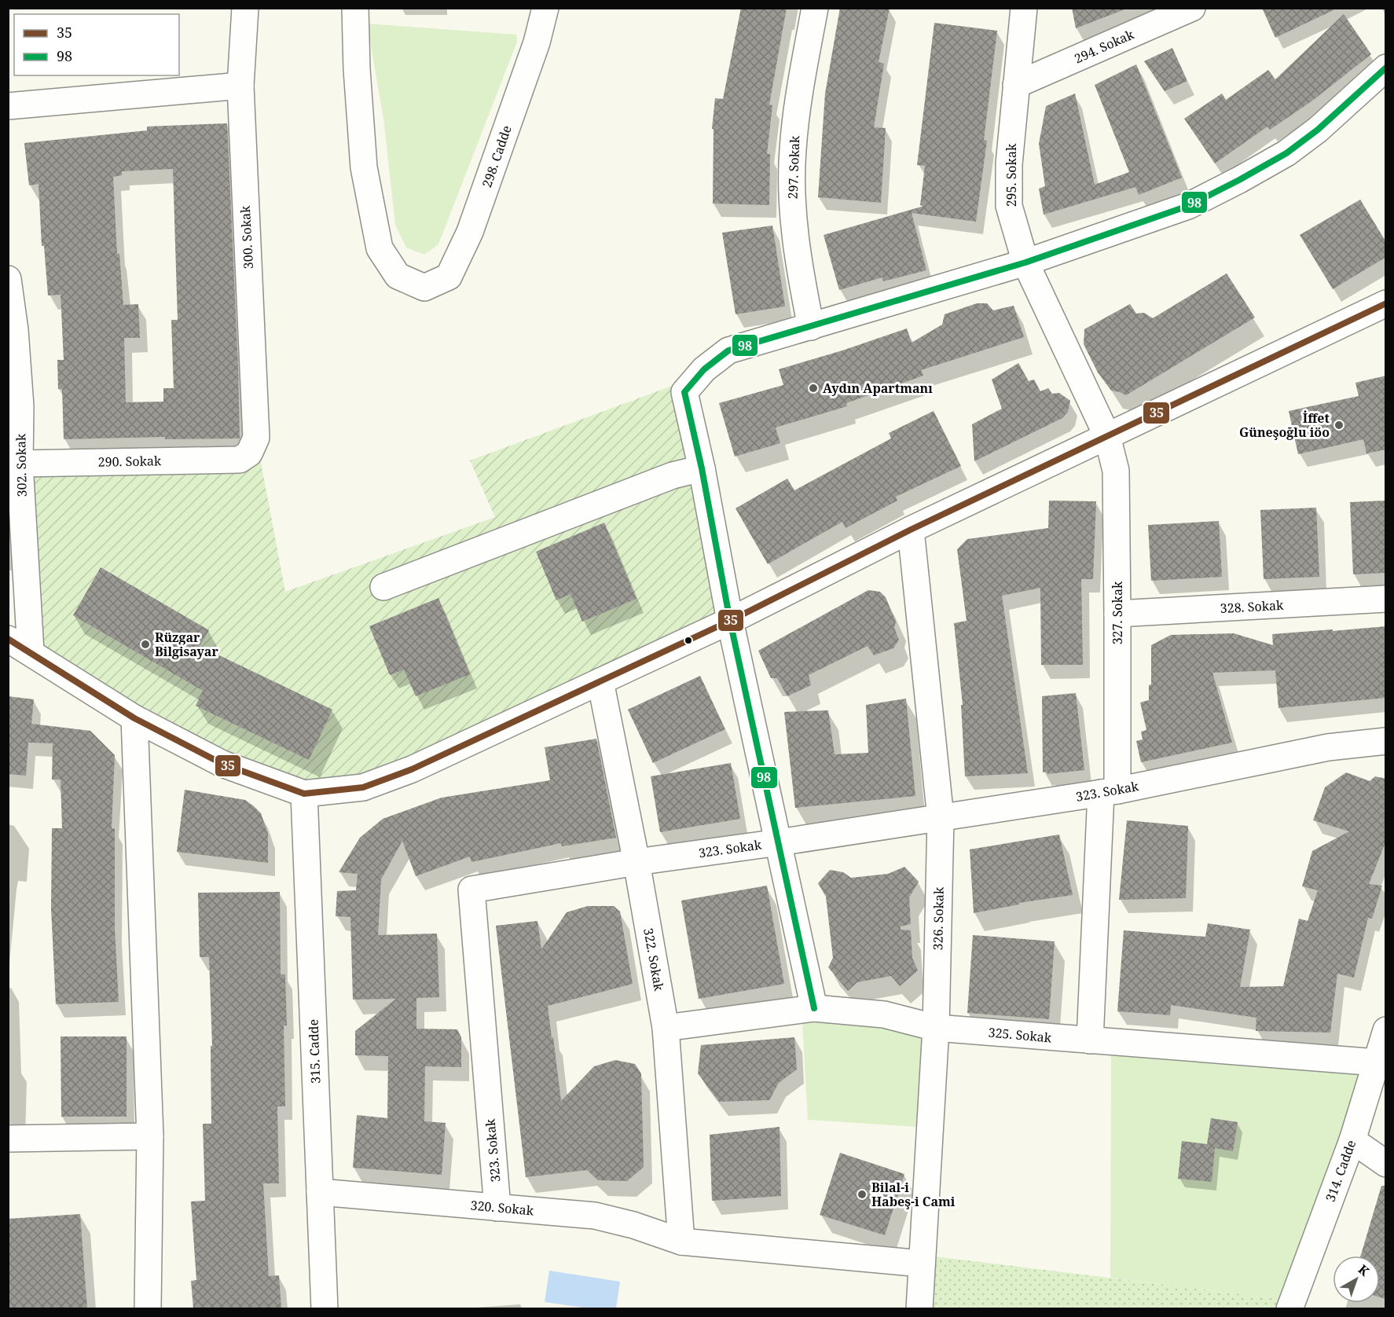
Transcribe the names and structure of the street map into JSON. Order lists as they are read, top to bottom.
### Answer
{
  "streets": {
    "street": [
      "294. Sokak",
      "298. Cadde",
      "297. Sokak",
      "295. Sokak",
      "300. Sokak",
      "290. Sokak",
      "302. Sokak",
      "328. Sokak",
      "327. Sokak",
      "323. Sokak",
      "326. Sokak",
      "322. Sokak",
      "325. Sokak",
      "315. Cadde",
      "314. Cadde",
      "320. Sokak"
    ]
  },
  "crossings": [
    ["294. Sokak", "295. Sokak"],
    ["295. Sokak", "327. Sokak"],
    ["300. Sokak", "290. Sokak"],
    ["290. Sokak", "302. Sokak"],
    ["328. Sokak", "327. Sokak"],
    ["327. Sokak", "323. Sokak"],
    ["327. Sokak", "325. Sokak"],
    ["323. Sokak", "326. Sokak"],
    ["323. Sokak", "322. Sokak"],
    ["323. Sokak", "320. Sokak"],
    ["326. Sokak", "325. Sokak"],
    ["326. Sokak", "320. Sokak"],
    ["322. Sokak", "325. Sokak"],
    ["322. Sokak", "320. Sokak"],
    ["325. Sokak", "314. Cadde"],
    ["315. Cadde", "320. Sokak"]
  ],
  "places": [
    "Aydın Apartmanı",
    "İffet Güneşoğlu iöo",
    "Rüzgar Bilgisayar",
    "Bilal-i Habeş-i Cami"
  ],
  "lines": ["transit line 98", "transit line 35"],
  "legend": ["35", "98"],
  "north": "top right"
}
